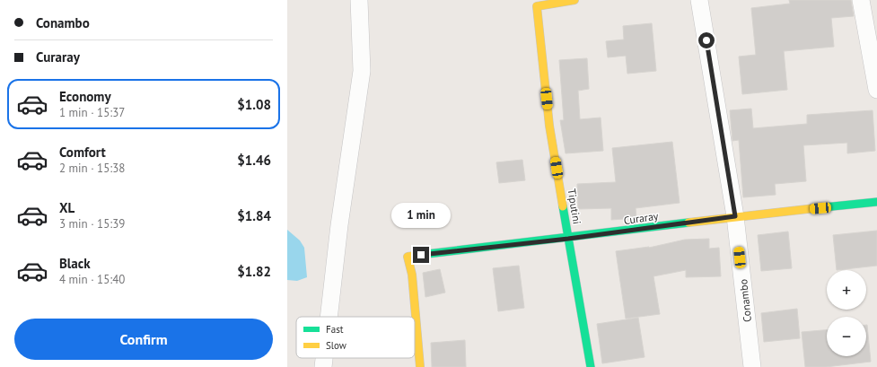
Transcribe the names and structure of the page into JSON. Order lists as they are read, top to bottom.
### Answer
{
  "streets": {
    "street": ["Tiputini", "Curaray", "Conambo"]
  },
  "crossings": [
    ["Tiputini", "Curaray"],
    ["Curaray", "Conambo"]
  ],
  "legend": ["Fast", "Slow"],
  "page": {
    "banner": ["Conambo", "Curaray"],
    "list": [
      {
        "name": "Economy",
        "note": "1 min · 15:37",
        "value": "$1.08"
      },
      {
        "name": "Comfort",
        "note": "2 min · 15:38",
        "value": "$1.46"
      },
      {
        "name": "XL",
        "note": "3 min · 15:39",
        "value": "$1.84"
      },
      {
        "name": "Black",
        "note": "4 min · 15:40",
        "value": "$1.82"
      }
    ],
    "bubble": "1 min",
    "map_buttons": ["+", "−"],
    "buttons": "Confirm"
  }
}
